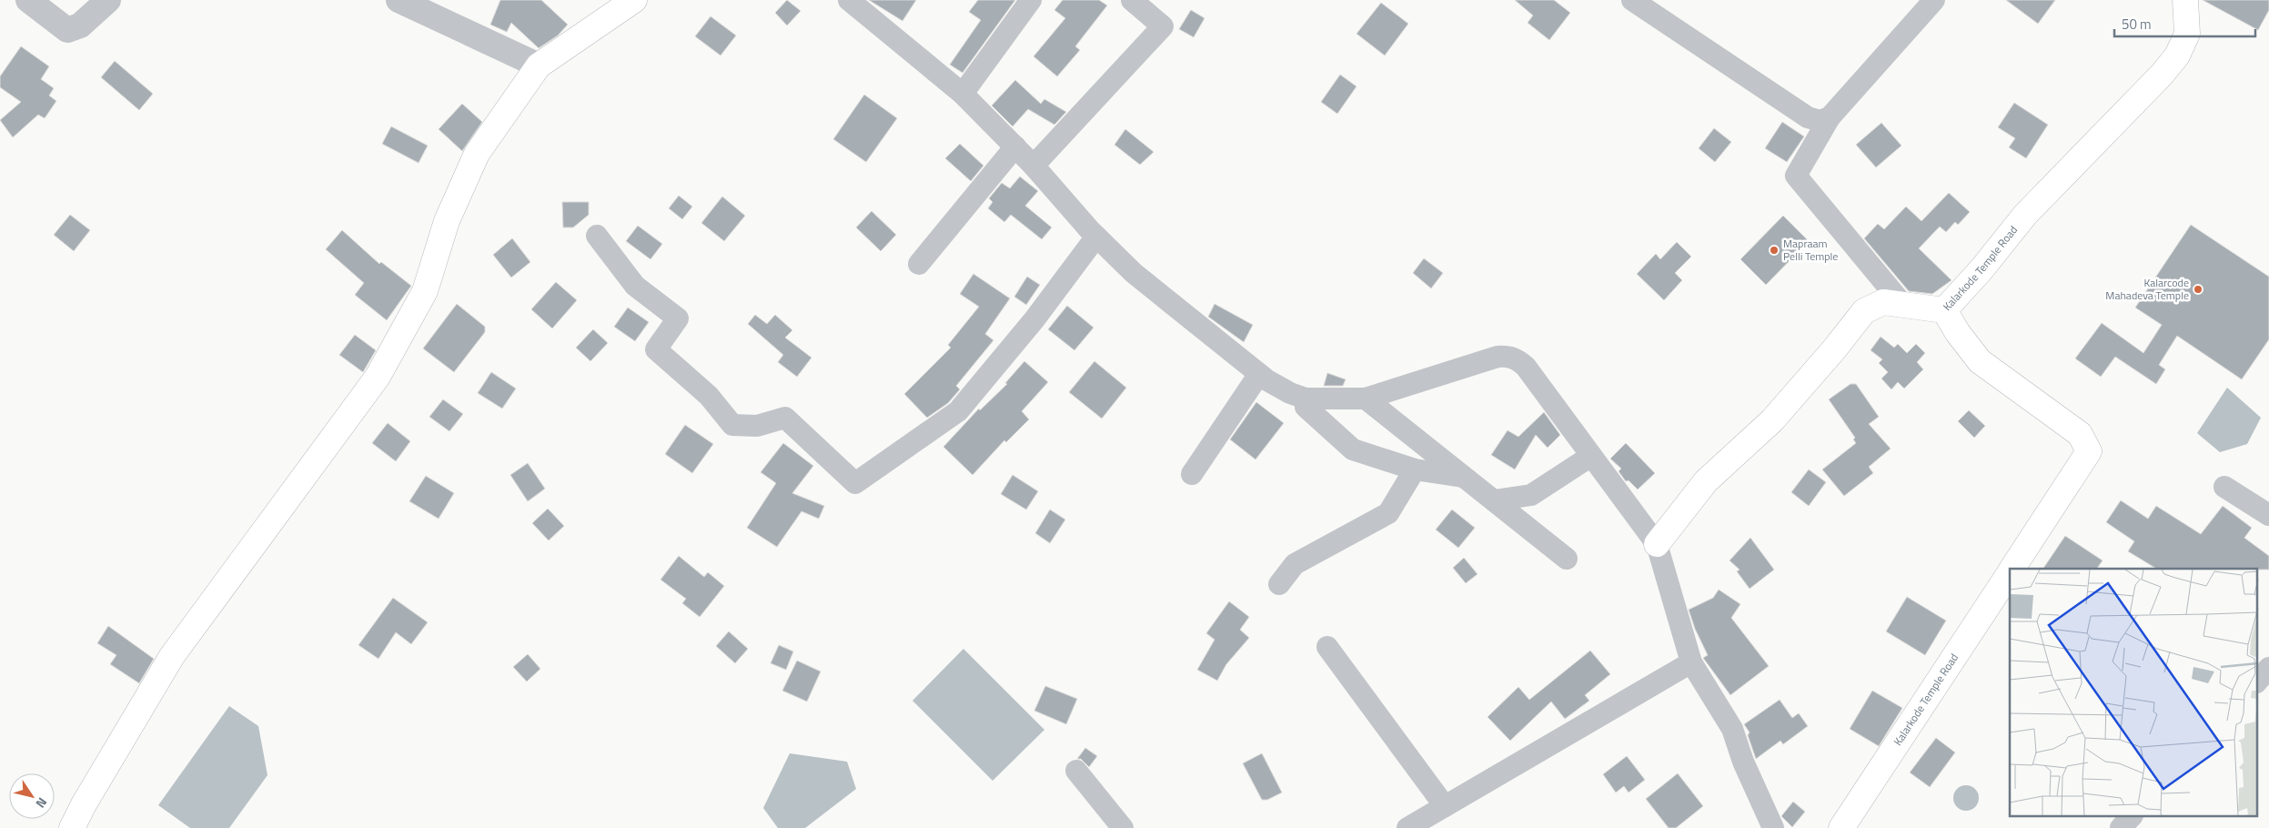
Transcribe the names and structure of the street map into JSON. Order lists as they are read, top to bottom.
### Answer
{
  "streets": {
    "main road": ["Kalarkode Temple Road"]
  },
  "places": ["Mapraam Pelli Temple", "Kalarcode Mahadeva Temple"],
  "scale_bar": "50 m",
  "north": "bottom right"
}
